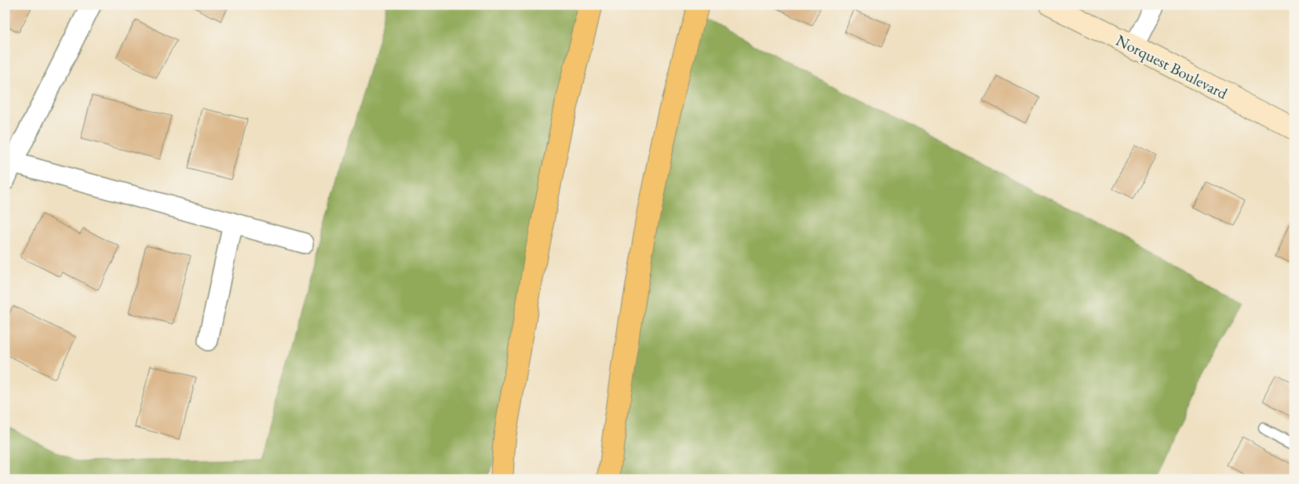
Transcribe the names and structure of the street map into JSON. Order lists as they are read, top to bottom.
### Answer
{
  "streets": {
    "street": ["Norquest Boulevard"]
  }
}
